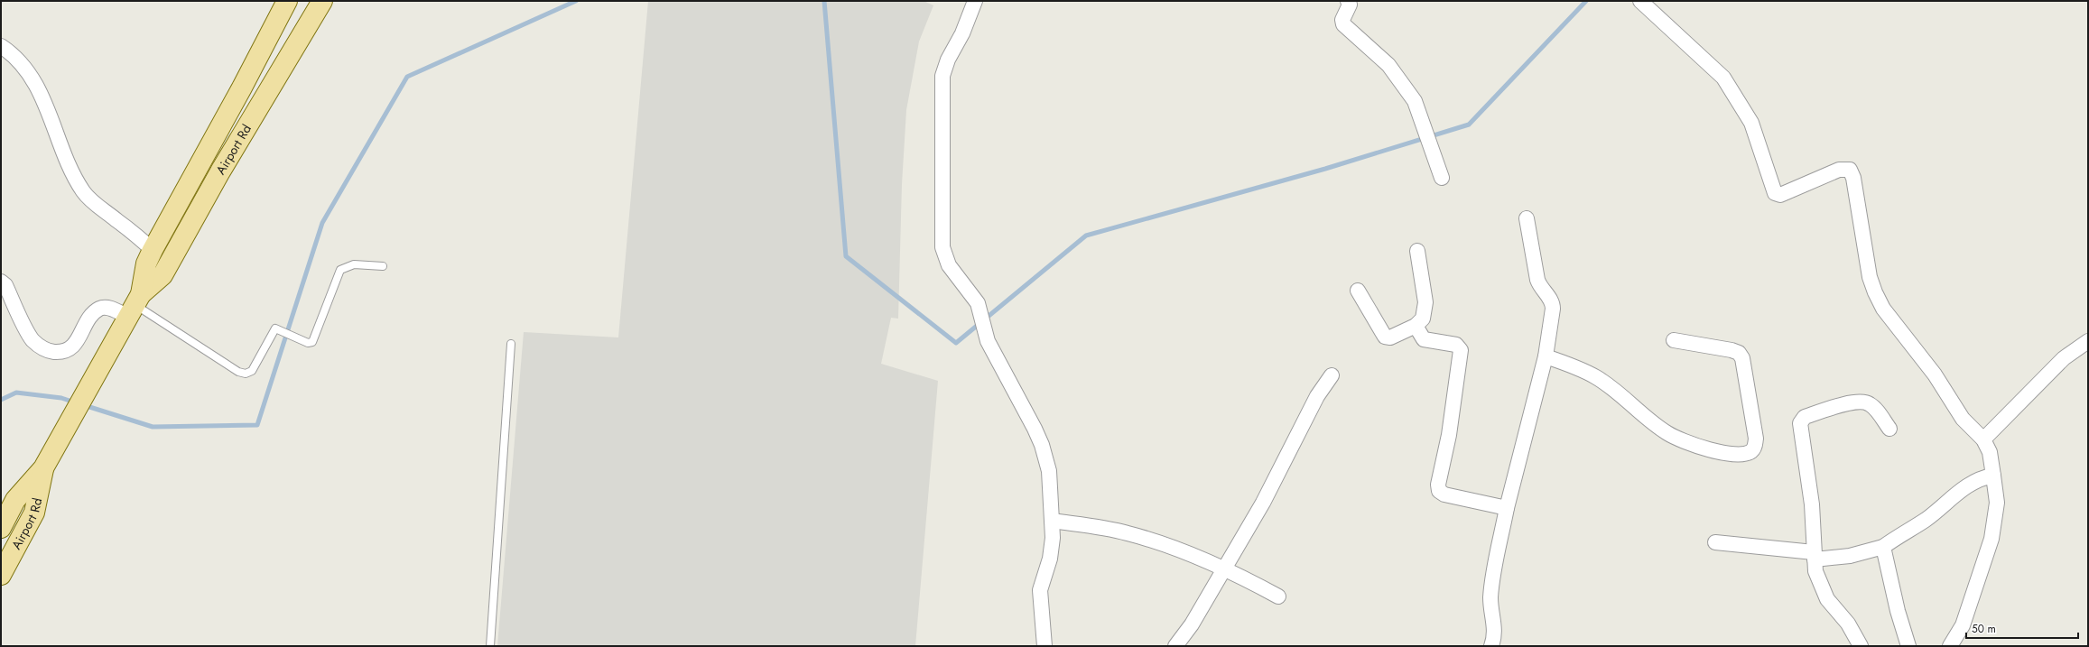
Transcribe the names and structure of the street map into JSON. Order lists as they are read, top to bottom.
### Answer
{
  "streets": {
    "main road": ["Airport Rd"]
  },
  "scale_bar": "50 m"
}
